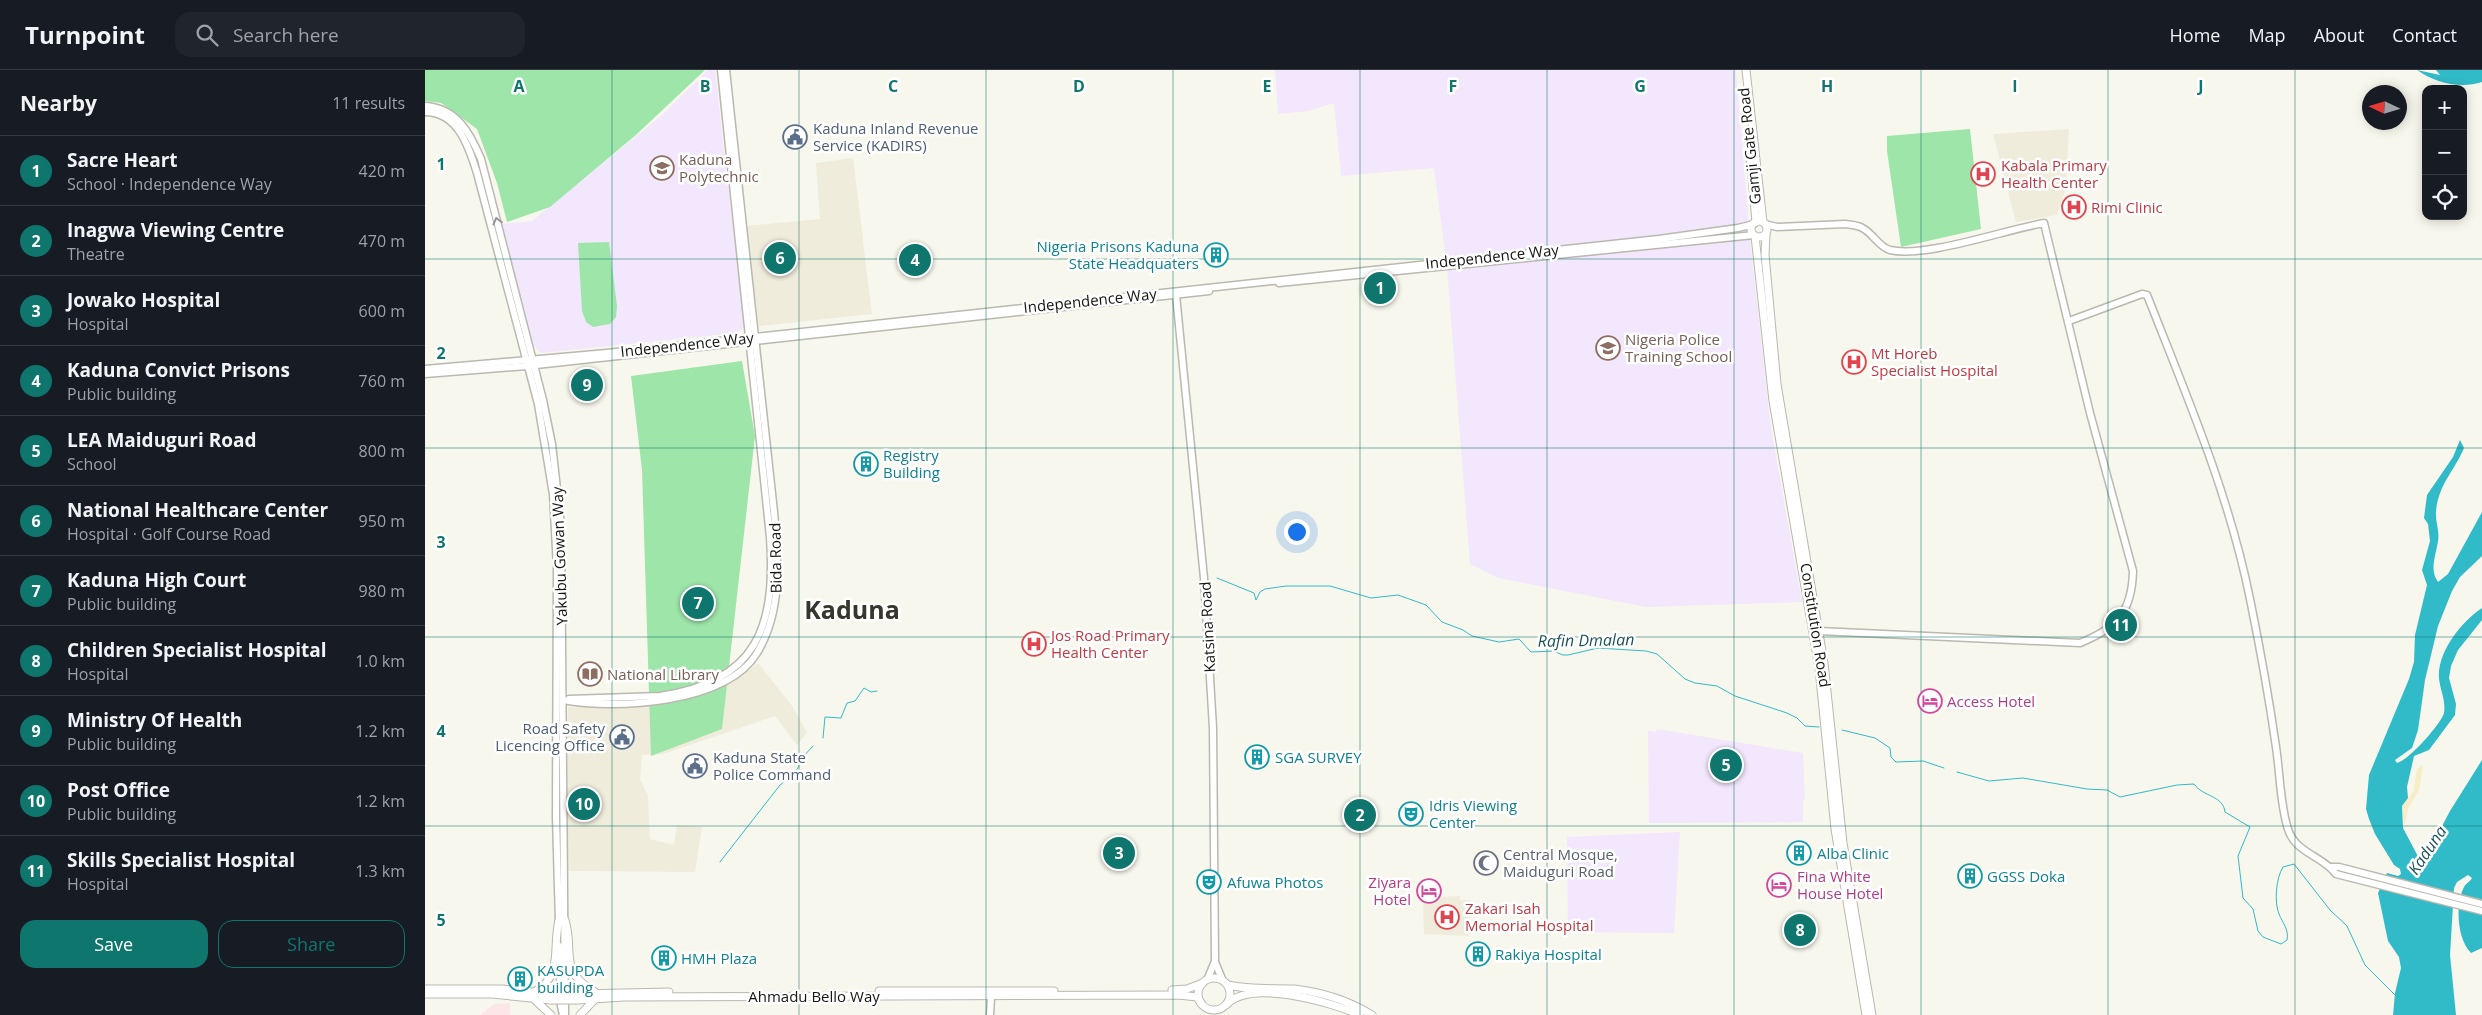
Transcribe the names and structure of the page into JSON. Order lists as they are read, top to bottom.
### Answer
{
  "streets": {
    "main road": ["Gamji Gate Road", "Constitution Road", "Ahmadu Bello Way"],
    "street": [
      "Independence Way",
      "Yakubu Gowan Way",
      "Bida Road",
      "Katsina Road"
    ]
  },
  "crossings": [
    ["Gamji Gate Road", "Independence Way"],
    ["Gamji Gate Road", "Constitution Road"],
    ["Independence Way", "Yakubu Gowan Way"],
    ["Independence Way", "Bida Road"],
    ["Independence Way", "Constitution Road"],
    ["Independence Way", "Katsina Road"],
    ["Yakubu Gowan Way", "Bida Road"],
    ["Katsina Road", "Ahmadu Bello Way"]
  ],
  "districts": ["Kaduna"],
  "water": ["Rafin Dmalan", "Kaduna"],
  "places": {
    "public building": ["Kaduna Inland Revenue Service (KADIRS)", "Road Safety Licencing Office", "Kaduna State Police Command"],
    "school or university": ["Kaduna Polytechnic", "Nigeria Police Training School"],
    "hospital": [
      "Kabala Primary Health Center",
      "Rimi Clinic",
      "Mt Horeb Specialist Hospital",
      "Jos Road Primary Health Center",
      "Zakari Isah Memorial Hospital"
    ],
    "building": [
      "Nigeria Prisons Kaduna State Headquaters",
      "Registry Building",
      "SGA SURVEY",
      "Alba Clinic",
      "GGSS Doka",
      "Rakiya Hospital",
      "HMH Plaza",
      "KASUPDA building"
    ],
    "library": ["National Library"],
    "hotel": ["Access Hotel", "Fina White House Hotel", "Ziyara Hotel"],
    "theatre": ["Idris Viewing Center", "Afuwa Photos"],
    "mosque": ["Central Mosque, Maiduguri Road"]
  },
  "north": "left",
  "page": {
    "header": "Turnpoint",
    "search": "Search here",
    "nav": [
      "Home",
      "Map",
      "About",
      "Contact"
    ],
    "heading": ["Nearby", "11 results"],
    "map_buttons": ["+", "−"],
    "list": [
      {
        "mark": "1",
        "name": "Sacre Heart",
        "note": "School · Independence Way",
        "value": "420 m"
      },
      {
        "mark": "2",
        "name": "Inagwa Viewing Centre",
        "note": "Theatre",
        "value": "470 m"
      },
      {
        "mark": "3",
        "name": "Jowako Hospital",
        "note": "Hospital",
        "value": "600 m"
      },
      {
        "mark": "4",
        "name": "Kaduna Convict Prisons",
        "note": "Public building",
        "value": "760 m"
      },
      {
        "mark": "5",
        "name": "LEA Maiduguri Road",
        "note": "School",
        "value": "800 m"
      },
      {
        "mark": "6",
        "name": "National Healthcare Center",
        "note": "Hospital · Golf Course Road",
        "value": "950 m"
      },
      {
        "mark": "7",
        "name": "Kaduna High Court",
        "note": "Public building",
        "value": "980 m"
      },
      {
        "mark": "8",
        "name": "Children Specialist Hospital",
        "note": "Hospital",
        "value": "1.0 km"
      },
      {
        "mark": "9",
        "name": "Ministry Of Health",
        "note": "Public building",
        "value": "1.2 km"
      },
      {
        "mark": "10",
        "name": "Post Office",
        "note": "Public building",
        "value": "1.2 km"
      },
      {
        "mark": "11",
        "name": "Skills Specialist Hospital",
        "note": "Hospital",
        "value": "1.3 km"
      }
    ],
    "pins": [
      "6",
      "4",
      "1",
      "9",
      "7",
      "11",
      "5",
      "10",
      "2",
      "3",
      "8"
    ],
    "buttons": ["Save", "Share"]
  },
  "grid": {
    "columns": [
      "A",
      "B",
      "C",
      "D",
      "E",
      "F",
      "G",
      "H",
      "I",
      "J"
    ],
    "rows": [
      "1",
      "2",
      "3",
      "4",
      "5"
    ]
  }
}
